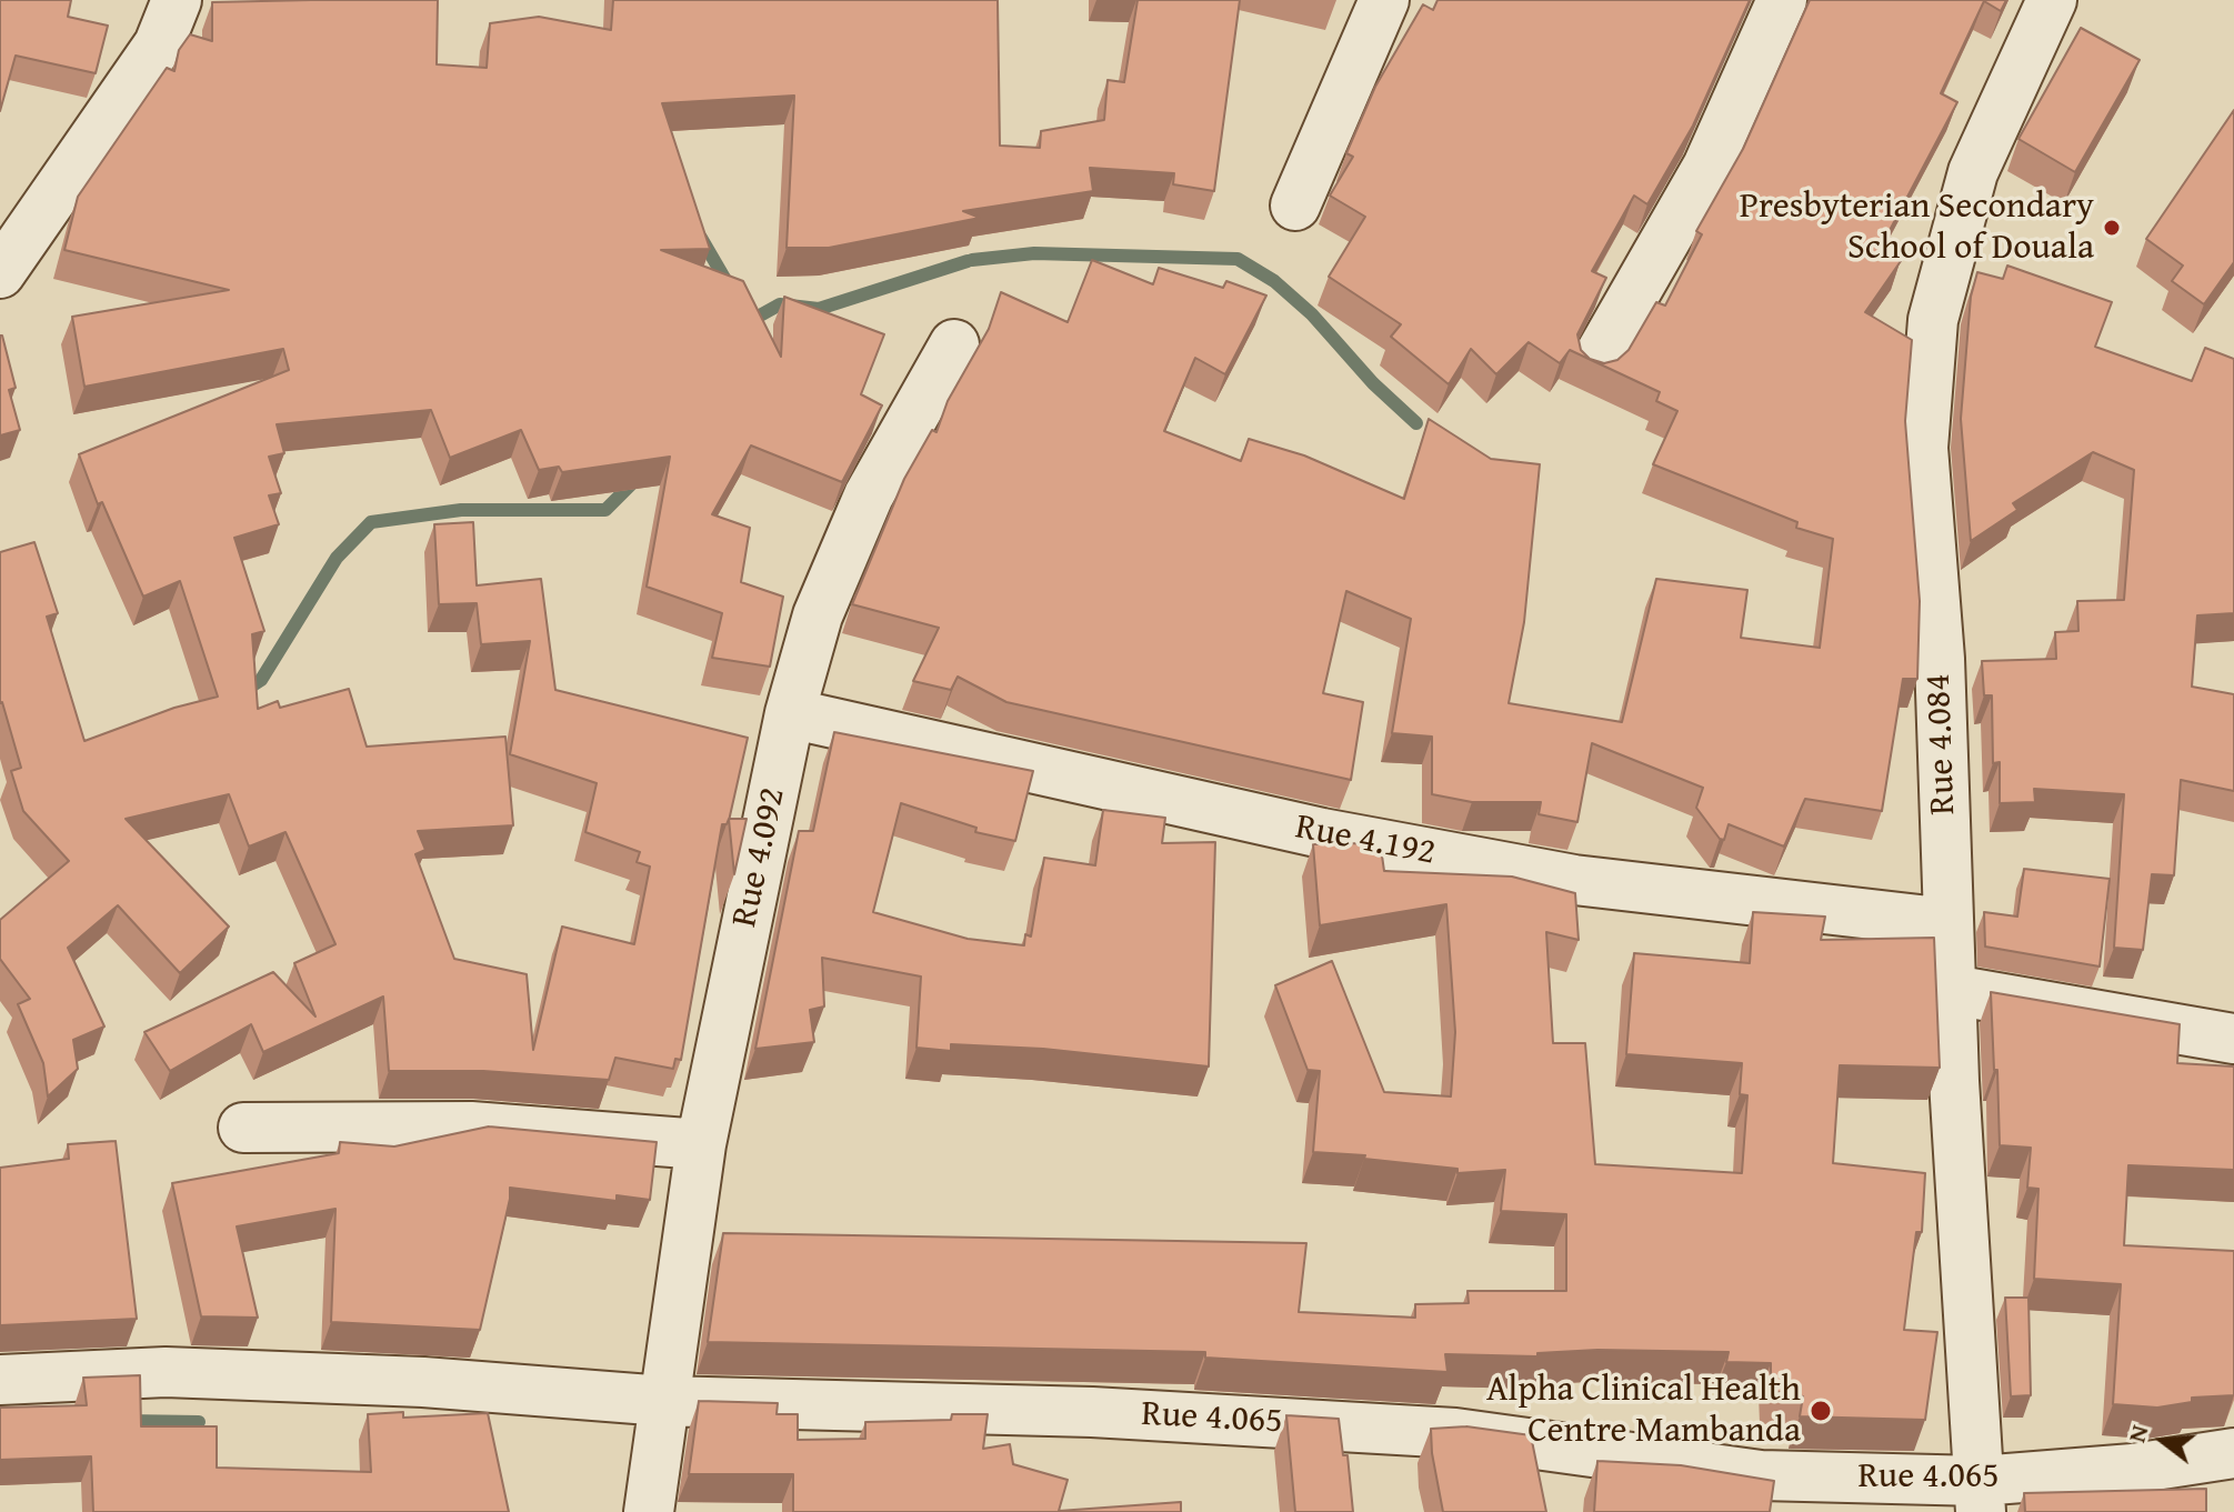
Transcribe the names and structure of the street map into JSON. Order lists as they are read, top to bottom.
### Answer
{
  "streets": {
    "street": [
      "Rue 4.084",
      "Rue 4.192",
      "Rue 4.092",
      "Rue 4.065"
    ]
  },
  "crossings": [
    ["Rue 4.084", "Rue 4.192"],
    ["Rue 4.084", "Rue 4.065"],
    ["Rue 4.192", "Rue 4.092"],
    ["Rue 4.092", "Rue 4.065"]
  ],
  "places": ["Presbyterian Secondary School of Douala", "Alpha Clinical Health Centre Mambanda"],
  "north": "left"
}
